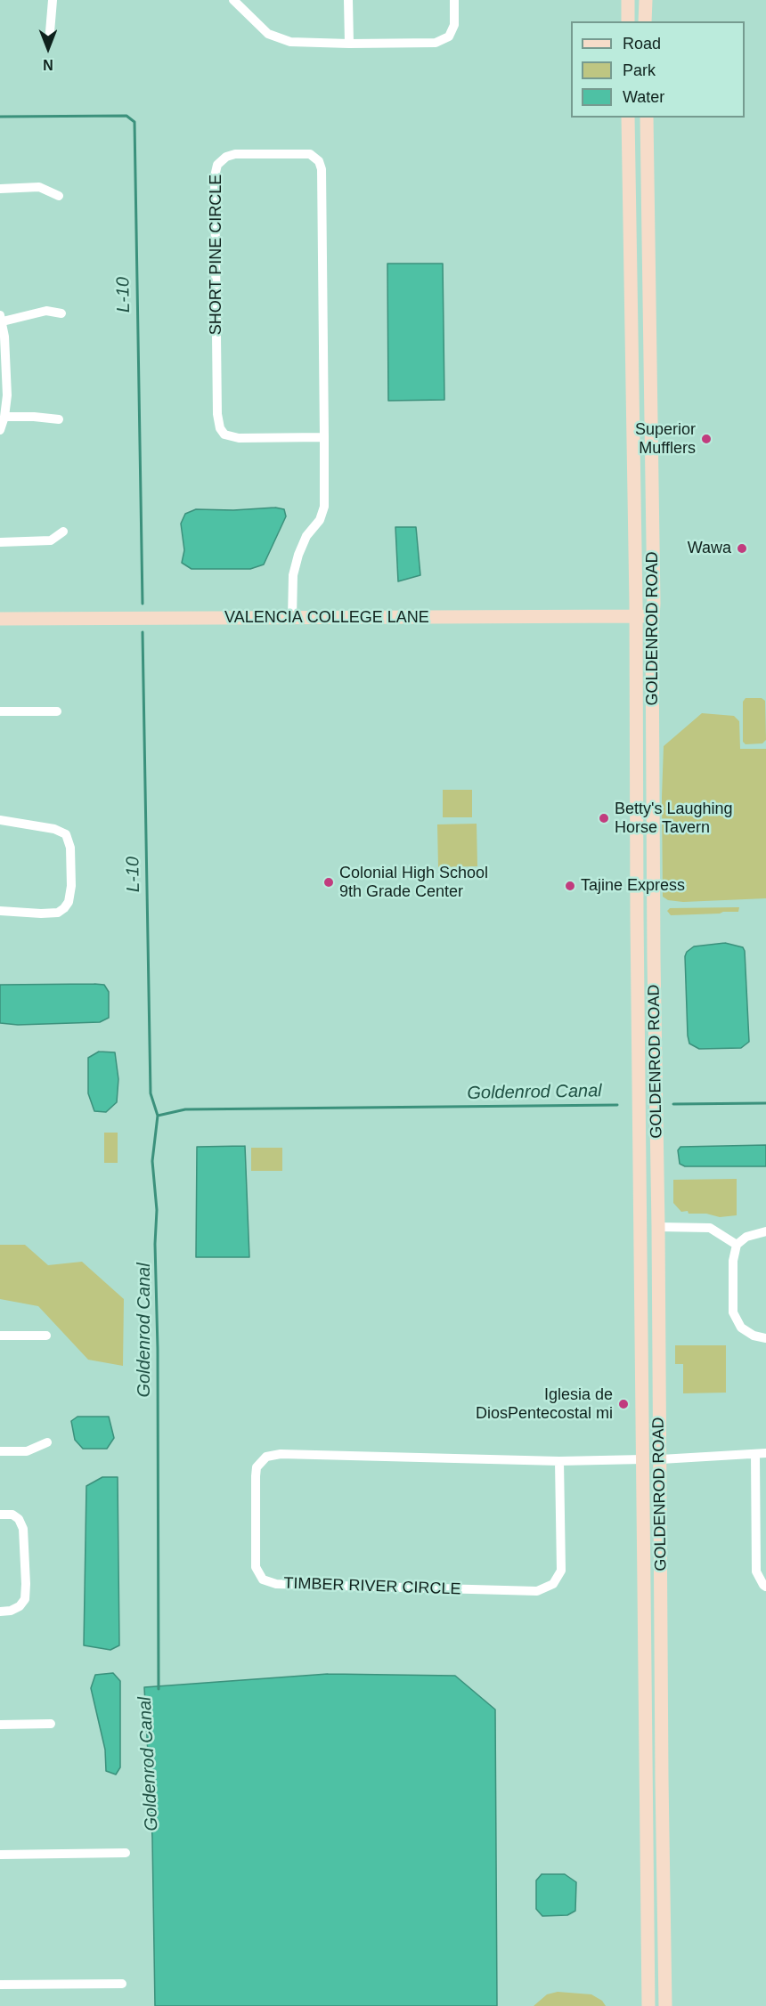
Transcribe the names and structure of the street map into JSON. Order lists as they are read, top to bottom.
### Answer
{
  "streets": {
    "main road": ["VALENCIA COLLEGE LANE", "GOLDENROD ROAD"],
    "street": ["SHORT PINE CIRCLE", "TIMBER RIVER CIRCLE"]
  },
  "crossings": [
    ["SHORT PINE CIRCLE", "VALENCIA COLLEGE LANE"],
    ["VALENCIA COLLEGE LANE", "GOLDENROD ROAD"],
    ["GOLDENROD ROAD", "TIMBER RIVER CIRCLE"]
  ],
  "water": ["L-10", "Goldenrod Canal"],
  "places": [
    "Superior Mufflers",
    "Wawa",
    "Betty's Laughing Horse Tavern",
    "Colonial High School 9th Grade Center",
    "Tajine Express",
    "Iglesia de DiosPentecostal mi"
  ],
  "legend": ["Road", "Park", "Water"],
  "north": "bottom"
}
